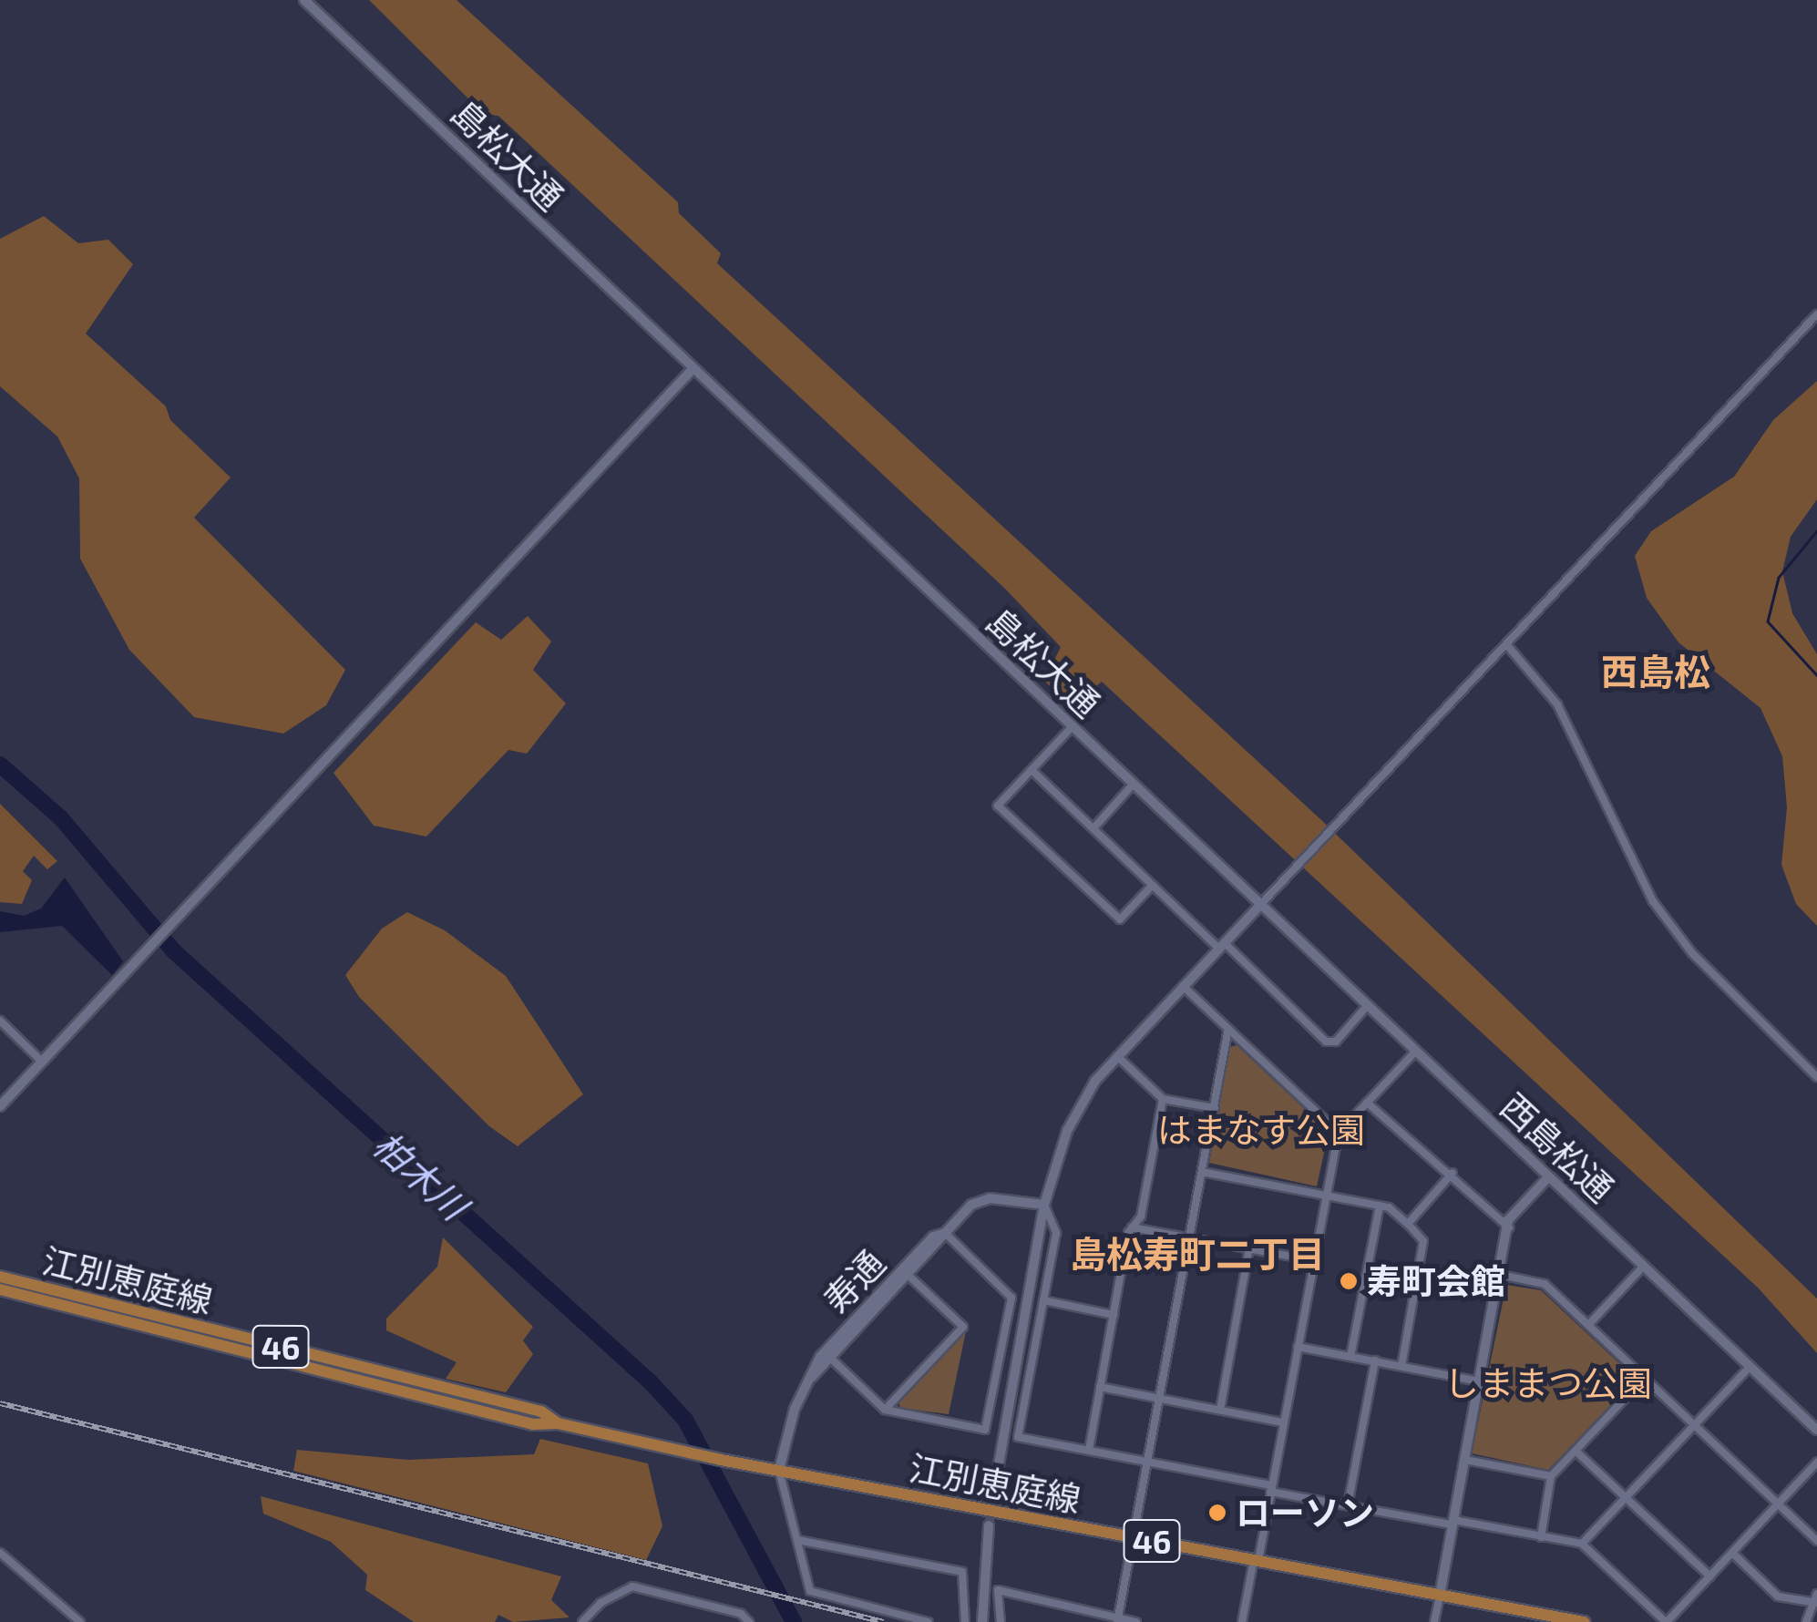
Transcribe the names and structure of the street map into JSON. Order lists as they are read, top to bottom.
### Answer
{
  "streets": {
    "main road": ["江別恵庭線", "46"],
    "street": ["島松大通", "西島松通", "寿通"]
  },
  "crossings": [
    ["島松大通", "西島松通"],
    ["江別恵庭線", "寿通"]
  ],
  "districts": ["西島松", "島松寿町二丁目"],
  "water": ["柏木川"],
  "parks": ["はまなす公園", "しままつ公園"],
  "places": ["寿町会館", "ローソン"]
}
